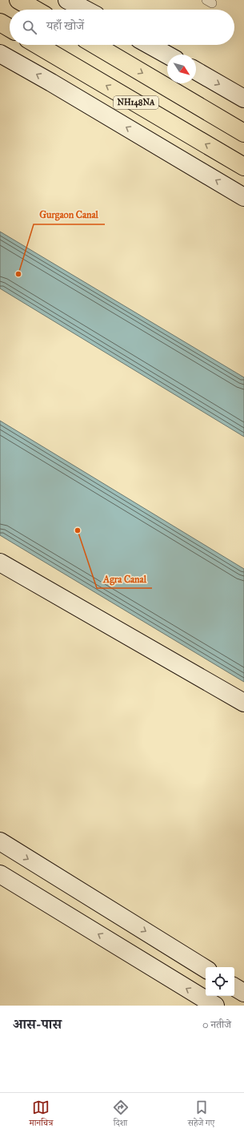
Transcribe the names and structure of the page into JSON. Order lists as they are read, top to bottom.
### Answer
{
  "streets": {
    "highway": ["NH148NA"]
  },
  "places": ["Gurgaon Canal", "Agra Canal"],
  "north": "bottom right",
  "page": {
    "search": "यहाँ खोजें",
    "heading": ["आस-पास", "0 नतीजे"],
    "nav": ["मानचित्र", "दिशा", "सहेजे गए"]
  }
}
